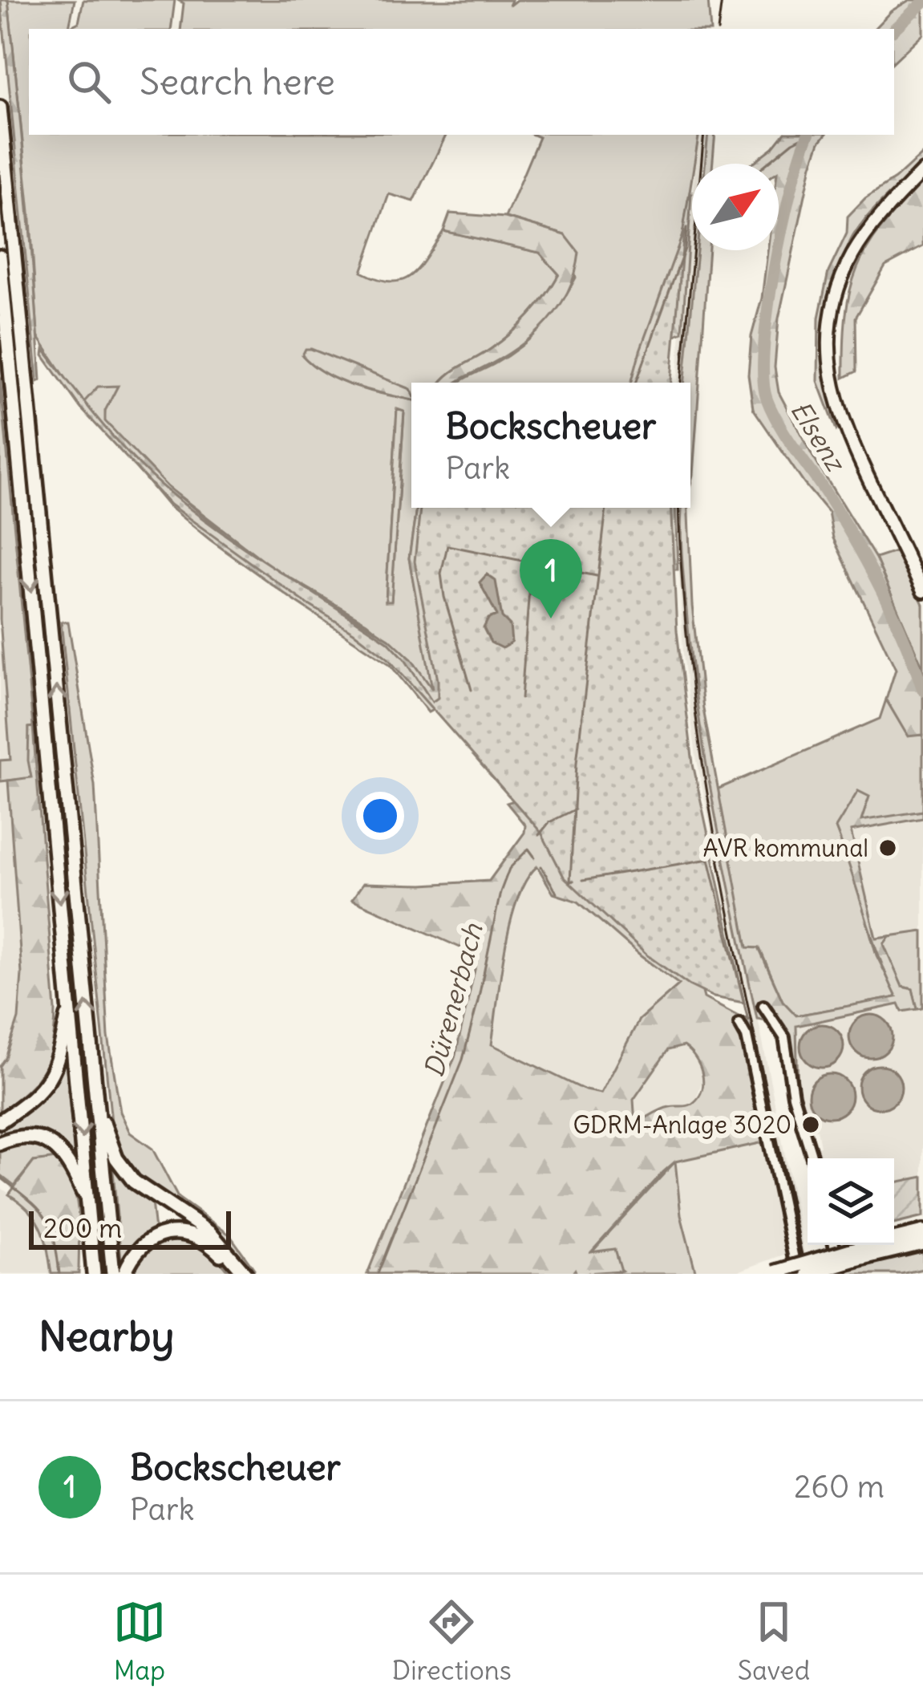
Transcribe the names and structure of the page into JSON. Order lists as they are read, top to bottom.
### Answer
{
  "water": ["Elsenz", "Dürenerbach"],
  "places": ["AVR kommunal", "GDRM-Anlage 3020"],
  "scale_bar": "200 m",
  "north": "top right",
  "page": {
    "search": "Search here",
    "popup": ["Bockscheuer", "Park"],
    "pins": "1",
    "scale": "200 m",
    "heading": "Nearby",
    "list": [
      {
        "mark": "1",
        "name": "Bockscheuer",
        "note": "Park",
        "value": "260 m"
      }
    ],
    "nav": ["Map", "Directions", "Saved"]
  }
}
